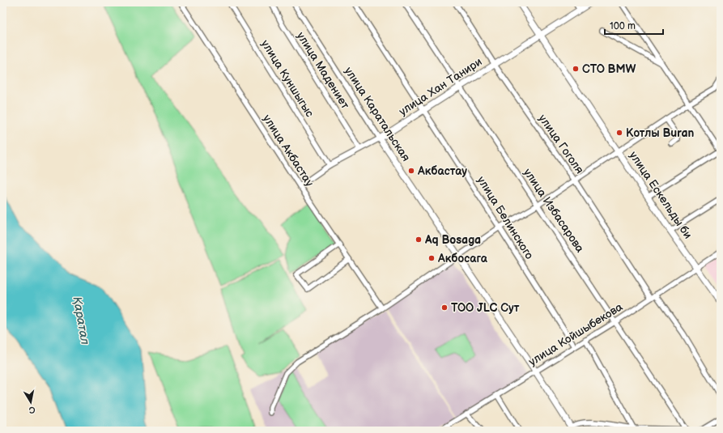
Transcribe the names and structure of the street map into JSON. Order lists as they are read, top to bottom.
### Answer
{
  "streets": {
    "street": [
      "улица Мадениет",
      "улица Куншыгыс",
      "улица Хан Танири",
      "улица Каратальская",
      "улица Гоголя",
      "улица Акбастау",
      "улица Ескельды би",
      "улица Избасарова",
      "улица Белинского",
      "улица Койшыбекова"
    ]
  },
  "crossings": [
    ["улица Мадениет", "улица Хан Танири"],
    ["улица Куншыгыс", "улица Хан Танири"],
    ["улица Хан Танири", "улица Каратальская"],
    ["улица Хан Танири", "улица Гоголя"],
    ["улица Хан Танири", "улица Акбастау"],
    ["улица Хан Танири", "улица Ескельды би"],
    ["улица Хан Танири", "улица Избасарова"],
    ["улица Хан Танири", "улица Белинского"],
    ["улица Каратальская", "улица Койшыбекова"],
    ["улица Гоголя", "улица Койшыбекова"],
    ["улица Ескельды би", "улица Койшыбекова"],
    ["улица Избасарова", "улица Койшыбекова"],
    ["улица Белинского", "улица Койшыбекова"]
  ],
  "water": ["Қаратал"],
  "places": [
    "СТО BMW",
    "Котлы Buran",
    "Акбастау",
    "Aq Bosaga",
    "Акбосага",
    "ТОО JLC Сут"
  ],
  "scale_bar": "100 m",
  "north": "bottom"
}
